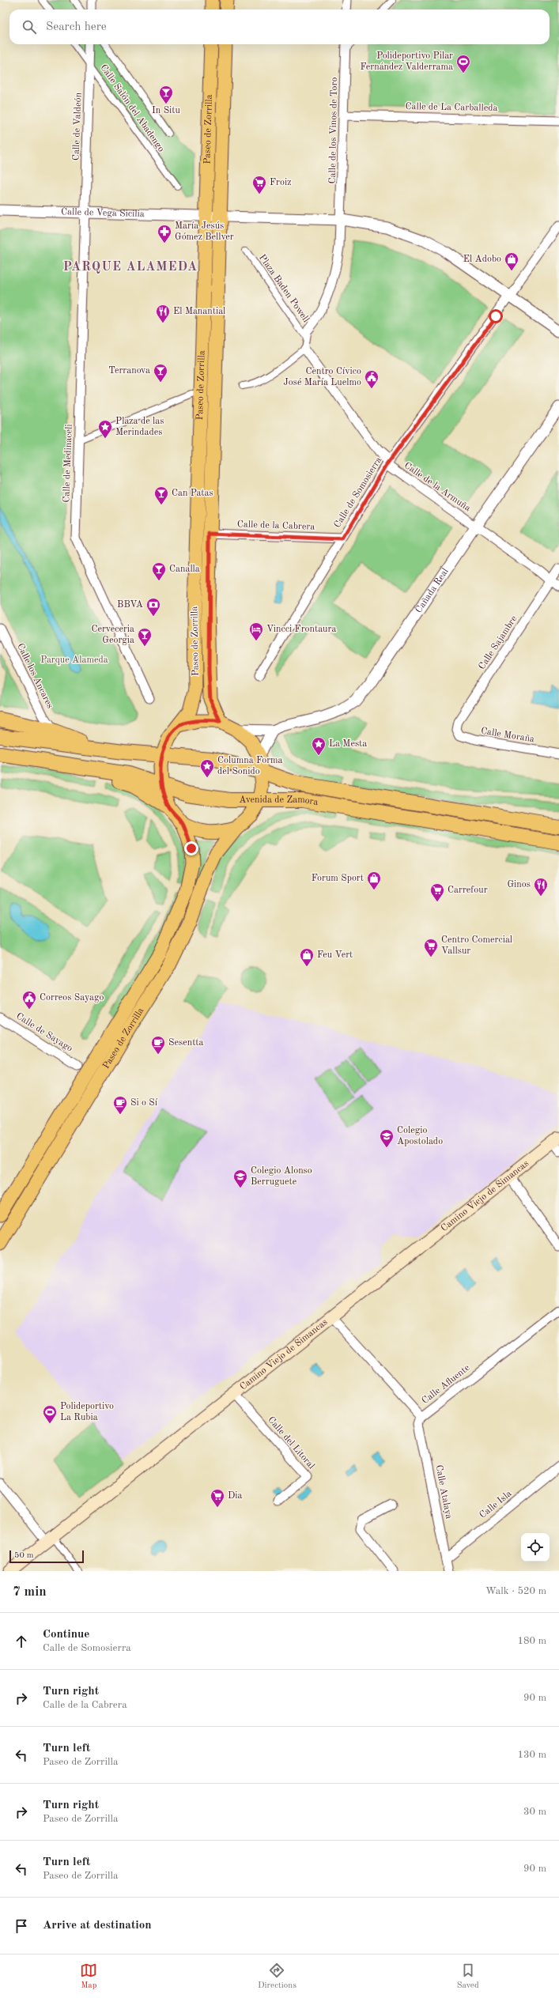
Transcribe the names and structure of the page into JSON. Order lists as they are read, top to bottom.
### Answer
{
  "streets": {
    "highway": ["Avenida de Zamora"],
    "main road": ["Paseo de Zorrilla", "Camino Viejo de Simancas"],
    "street": [
      "Calle de La Carballeda",
      "Calle Salón del Abadengo",
      "Calle de Valdeón",
      "Calle de los Vinos de Toro",
      "Calle de Vega Sicilia",
      "Plaza Baden Powell",
      "Calle de Medinaceli",
      "Calle de la Armuña",
      "Calle de Somosierra",
      "Calle de la Cabrera",
      "Cañada Real",
      "Calle Sajambre",
      "Calle los Ancares",
      "Calle Moraña",
      "Calle de Sayago",
      "Calle Afluente",
      "Calle del Litoral",
      "Calle Atalaya",
      "Calle Isla"
    ]
  },
  "crossings": [
    ["Calle de La Carballeda", "Calle de los Vinos de Toro"],
    ["Calle Salón del Abadengo", "Calle de Valdeón"],
    ["Calle de Valdeón", "Calle de Vega Sicilia"],
    ["Calle de Valdeón", "Calle de Medinaceli"],
    ["Paseo de Zorrilla", "Calle de Vega Sicilia"],
    ["Paseo de Zorrilla", "Calle de la Cabrera"],
    ["Paseo de Zorrilla", "Cañada Real"],
    ["Paseo de Zorrilla", "Avenida de Zamora"],
    ["Calle de los Vinos de Toro", "Calle de Vega Sicilia"],
    ["Calle de los Vinos de Toro", "Plaza Baden Powell"],
    ["Calle de Vega Sicilia", "Calle de Medinaceli"],
    ["Calle de Vega Sicilia", "Calle de Somosierra"],
    ["Calle de la Armuña", "Calle de Somosierra"],
    ["Calle de la Armuña", "Cañada Real"],
    ["Calle de Somosierra", "Calle de la Cabrera"],
    ["Calle Sajambre", "Calle Moraña"],
    ["Camino Viejo de Simancas", "Calle Afluente"],
    ["Camino Viejo de Simancas", "Calle del Litoral"],
    ["Calle Afluente", "Calle Atalaya"],
    ["Calle Atalaya", "Calle Isla"]
  ],
  "districts": ["PARQUE ALAMEDA"],
  "parks": ["Parque Alameda"],
  "places": {
    "sports": ["Polideportivo Pilar Fernández Valderrama", "Polideportivo La Rubia"],
    "bar": [
      "In Situ",
      "Terranova",
      "Can Patas",
      "Canalla",
      "Cerveceria Georgia"
    ],
    "supermarket": [
      "Froiz",
      "Carrefour",
      "Centro Comercial Vallsur",
      "Dia"
    ],
    "pharmacy": ["María Jesús Gómez Bellver"],
    "shop": ["El Adobo", "Forum Sport", "Feu Vert"],
    "restaurant": ["El Manantial", "Ginos"],
    "public building": ["Centro Cívico José María Luelmo", "Correos Sayago"],
    "place": ["Plaza de las Merindades", "La Mesta", "Columna Forma del Sonido"],
    "bank": ["BBVA"],
    "hotel": ["Vincci Frontaura"],
    "cafe": ["Sesentta", "Si o Sí"],
    "school or university": ["Colegio Apostolado", "Colegio Alonso Berruguete"]
  },
  "scale_bar": "50 m",
  "page": {
    "search": "Search here",
    "scale": "50 m",
    "heading": ["7 min", "Walk · 520 m"],
    "list": [
      ["Continue", "Calle de Somosierra", "180 m"],
      ["Turn right", "Calle de la Cabrera", "90 m"],
      ["Turn left", "Paseo de Zorrilla", "130 m"],
      ["Turn right", "Paseo de Zorrilla", "30 m"],
      ["Turn left", "Paseo de Zorrilla", "90 m"],
      "Arrive at destination"
    ],
    "nav": ["Map", "Directions", "Saved"]
  }
}
